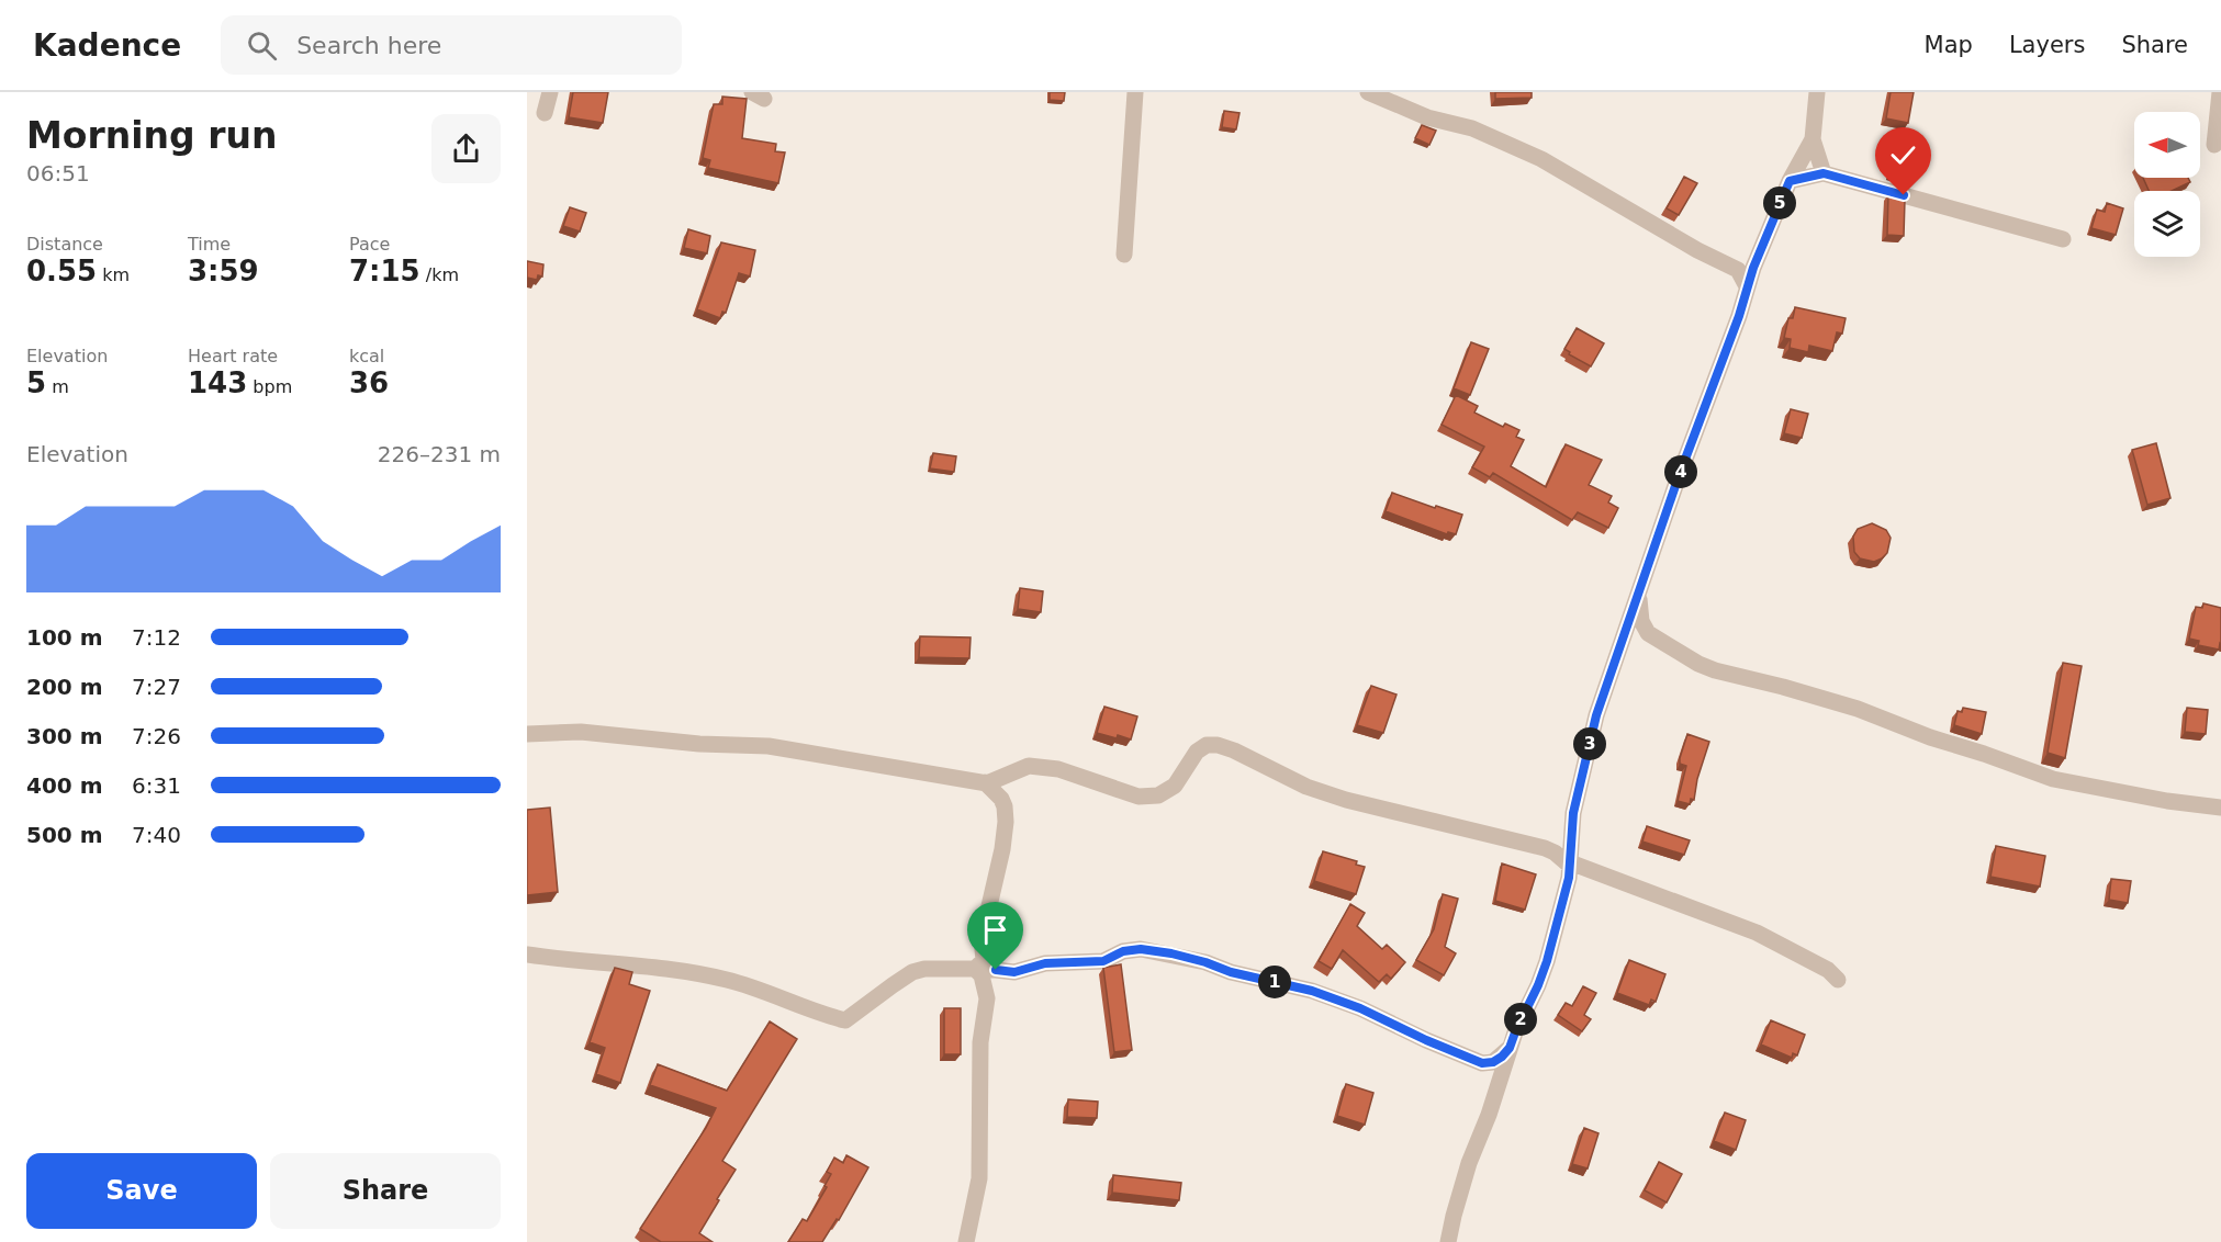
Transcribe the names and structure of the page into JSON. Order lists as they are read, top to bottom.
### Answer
{
  "north": "left",
  "page": {
    "header": "Kadence",
    "search": "Search here",
    "nav": ["Map", "Layers", "Share"],
    "heading": ["Morning run", "06:51"],
    "pins": [
      "5",
      "4",
      "3",
      "1",
      "2"
    ],
    "stats": [
      ["Distance", "0.55 km"],
      ["Time", "3:59"],
      ["Pace", "7:15 /km"],
      ["Elevation", "5 m"],
      ["Heart rate", "143 bpm"],
      ["kcal", "36"]
    ],
    "chart": ["Elevation", "226–231 m"],
    "list": [
      {
        "name": "100 m",
        "note": "7:12"
      },
      {
        "name": "200 m",
        "note": "7:27"
      },
      {
        "name": "300 m",
        "note": "7:26"
      },
      {
        "name": "400 m",
        "note": "6:31"
      },
      {
        "name": "500 m",
        "note": "7:40"
      }
    ],
    "buttons": ["Save", "Share"]
  }
}
